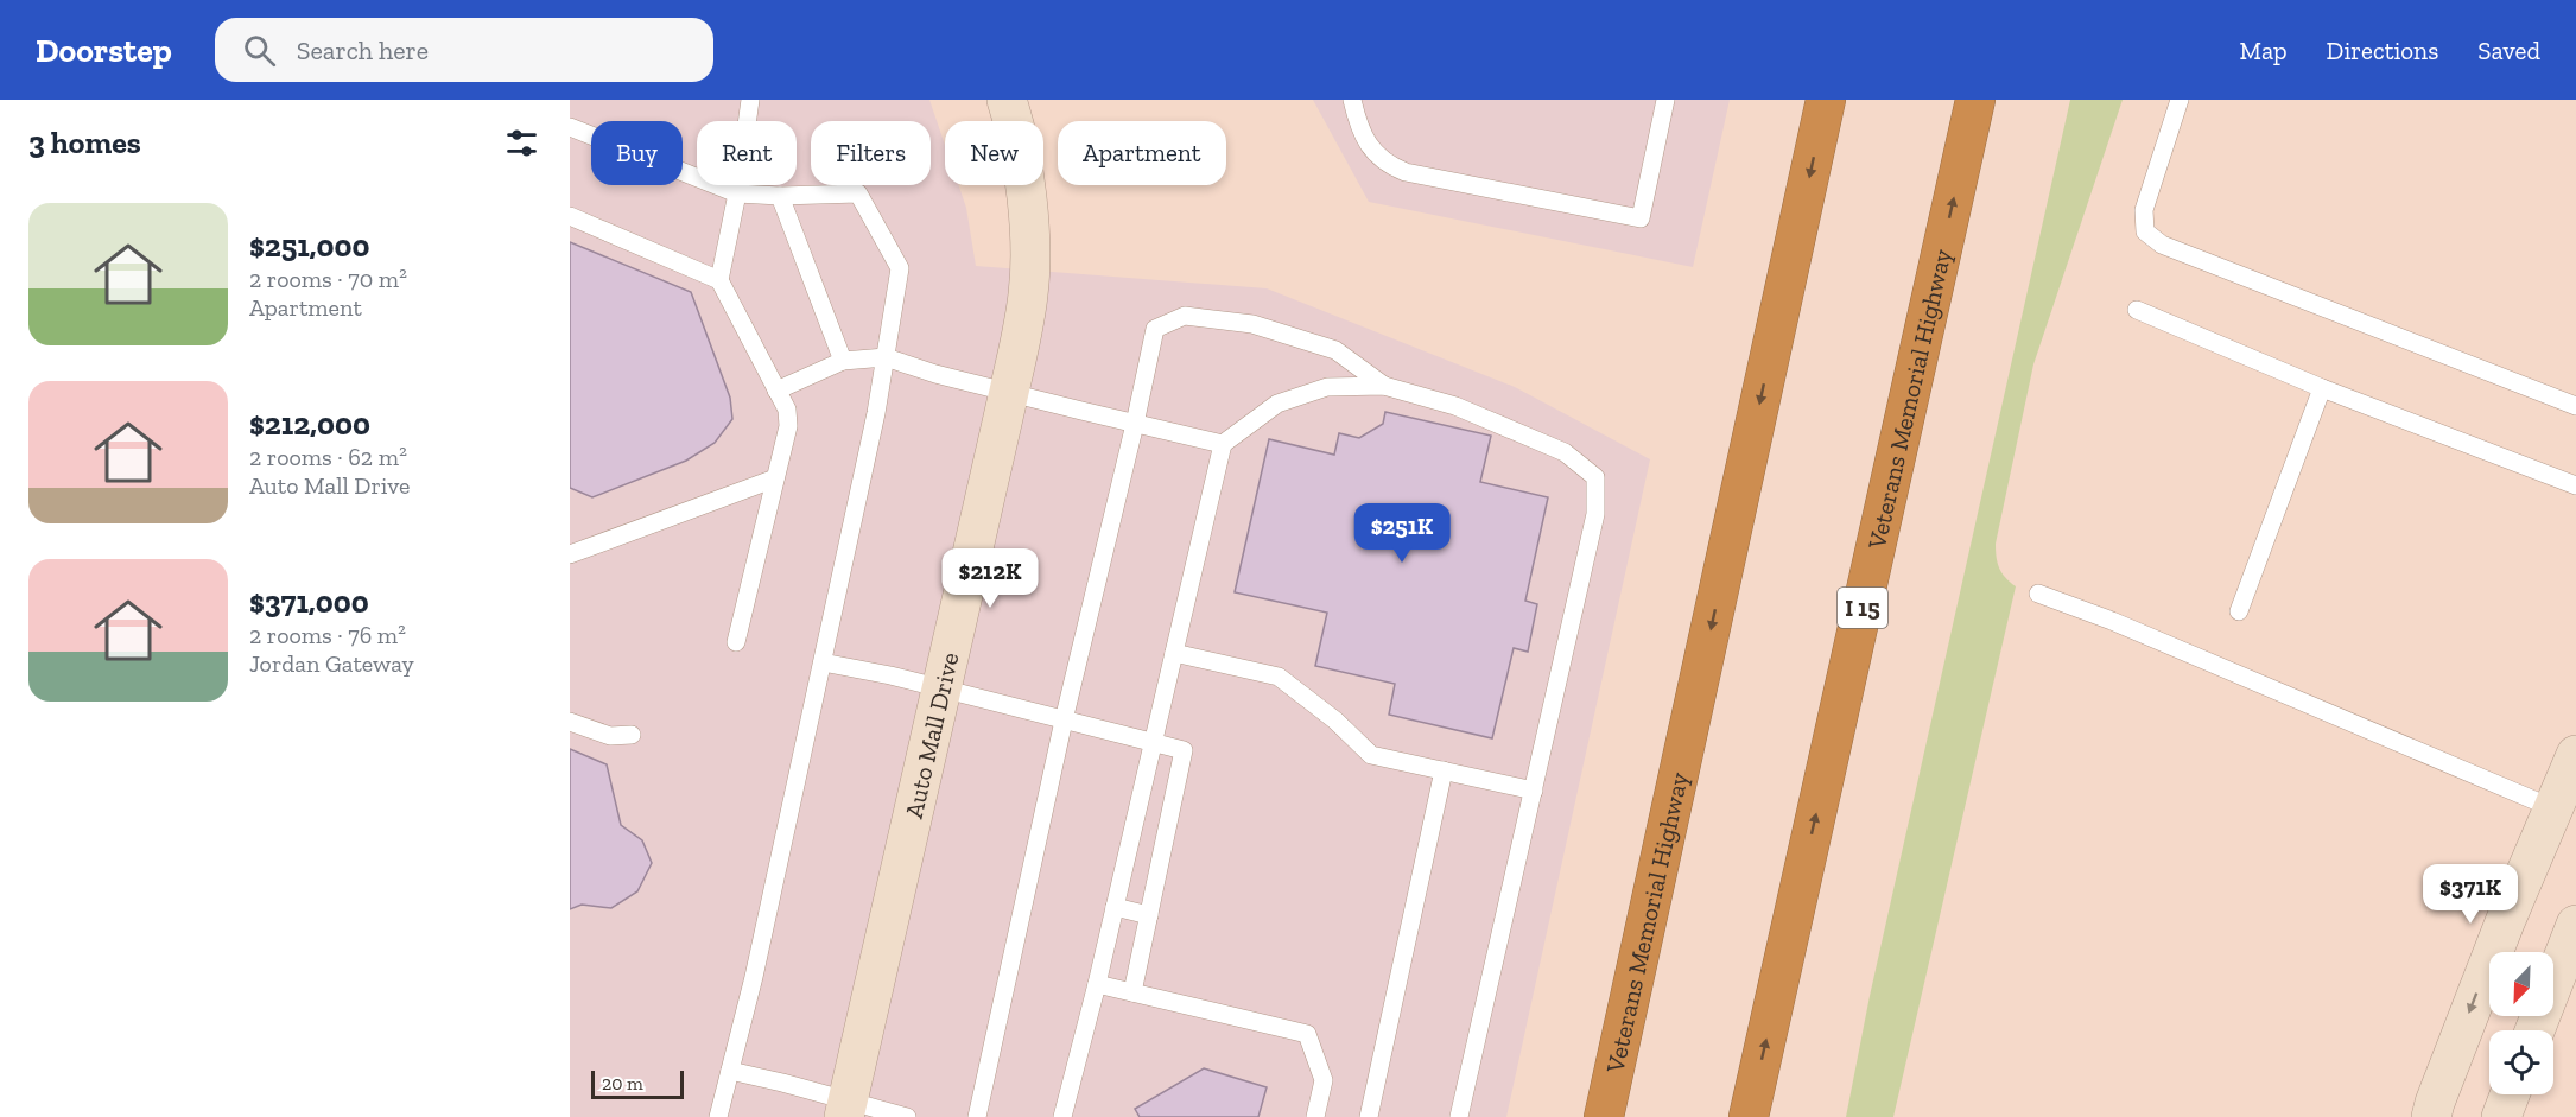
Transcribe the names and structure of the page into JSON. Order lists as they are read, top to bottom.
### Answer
{
  "streets": {
    "highway": ["Veterans Memorial Highway", "I 15"],
    "street": ["Auto Mall Drive"]
  },
  "scale_bar": "20 m",
  "north": "bottom left",
  "page": {
    "header": "Doorstep",
    "search": "Search here",
    "nav": ["Map", "Directions", "Saved"],
    "heading": "3 homes",
    "chip": [
      "Buy",
      "Rent",
      "Filters",
      "New",
      "Apartment"
    ],
    "list": [
      {
        "name": "$251,000",
        "note": "2 rooms · 70 m² · Apartment"
      },
      {
        "name": "$212,000",
        "note": "2 rooms · 62 m² · Auto Mall Drive"
      },
      {
        "name": "$371,000",
        "note": "2 rooms · 76 m² · Jordan Gateway"
      }
    ],
    "price": ["$251K", "$212K", "$371K"],
    "scale": "20 m"
  }
}
